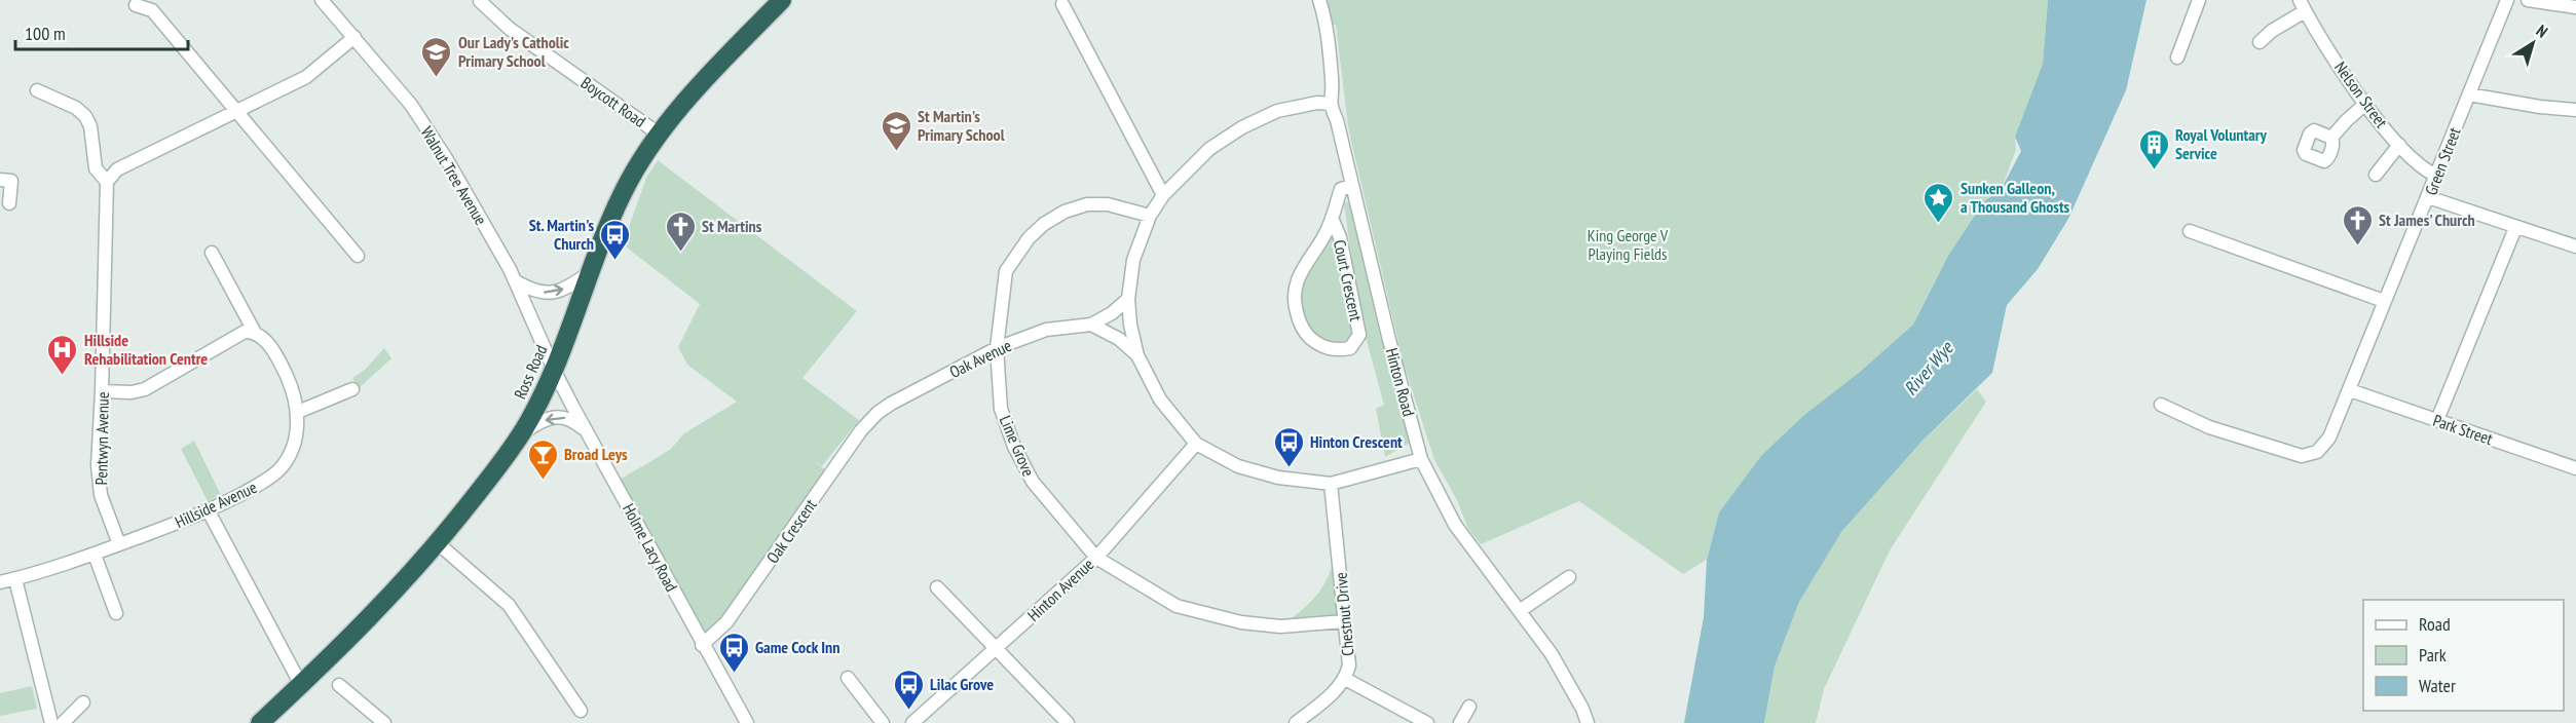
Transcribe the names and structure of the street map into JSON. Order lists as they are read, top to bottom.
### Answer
{
  "streets": {
    "highway": ["Ross Road"],
    "street": [
      "Nelson Street",
      "Boycott Road",
      "Green Street",
      "Walnut Tree Avenue",
      "Court Crescent",
      "Oak Avenue",
      "Hinton Road",
      "Park Street",
      "Pentwyn Avenue",
      "Lime Grove",
      "Hillside Avenue",
      "Oak Crescent",
      "Holme Lacy Road",
      "Hinton Avenue",
      "Chestnut Drive"
    ]
  },
  "crossings": [
    ["Nelson Street", "Green Street"],
    ["Boycott Road", "Ross Road"],
    ["Green Street", "Park Street"],
    ["Walnut Tree Avenue", "Ross Road"],
    ["Walnut Tree Avenue", "Holme Lacy Road"],
    ["Court Crescent", "Hinton Road"],
    ["Oak Avenue", "Lime Grove"],
    ["Oak Avenue", "Oak Crescent"],
    ["Ross Road", "Holme Lacy Road"],
    ["Pentwyn Avenue", "Hillside Avenue"],
    ["Lime Grove", "Hinton Avenue"],
    ["Lime Grove", "Chestnut Drive"],
    ["Oak Crescent", "Holme Lacy Road"]
  ],
  "water": ["River Wye"],
  "parks": ["King George V Playing Fields"],
  "places": {
    "school or university": ["Our Lady's Catholic Primary School", "St Martin's Primary School"],
    "building": ["Royal Voluntary Service"],
    "place": ["Sunken Galleon, a Thousand Ghosts"],
    "church": ["St James' Church", "St Martins"],
    "bus stop": [
      "St. Martin's Church",
      "Hinton Crescent",
      "Game Cock Inn",
      "Lilac Grove"
    ],
    "hospital": ["Hillside Rehabilitation Centre"],
    "bar": ["Broad Leys"]
  },
  "legend": ["Road", "Park", "Water"],
  "scale_bar": "100 m",
  "north": "top right"
}
